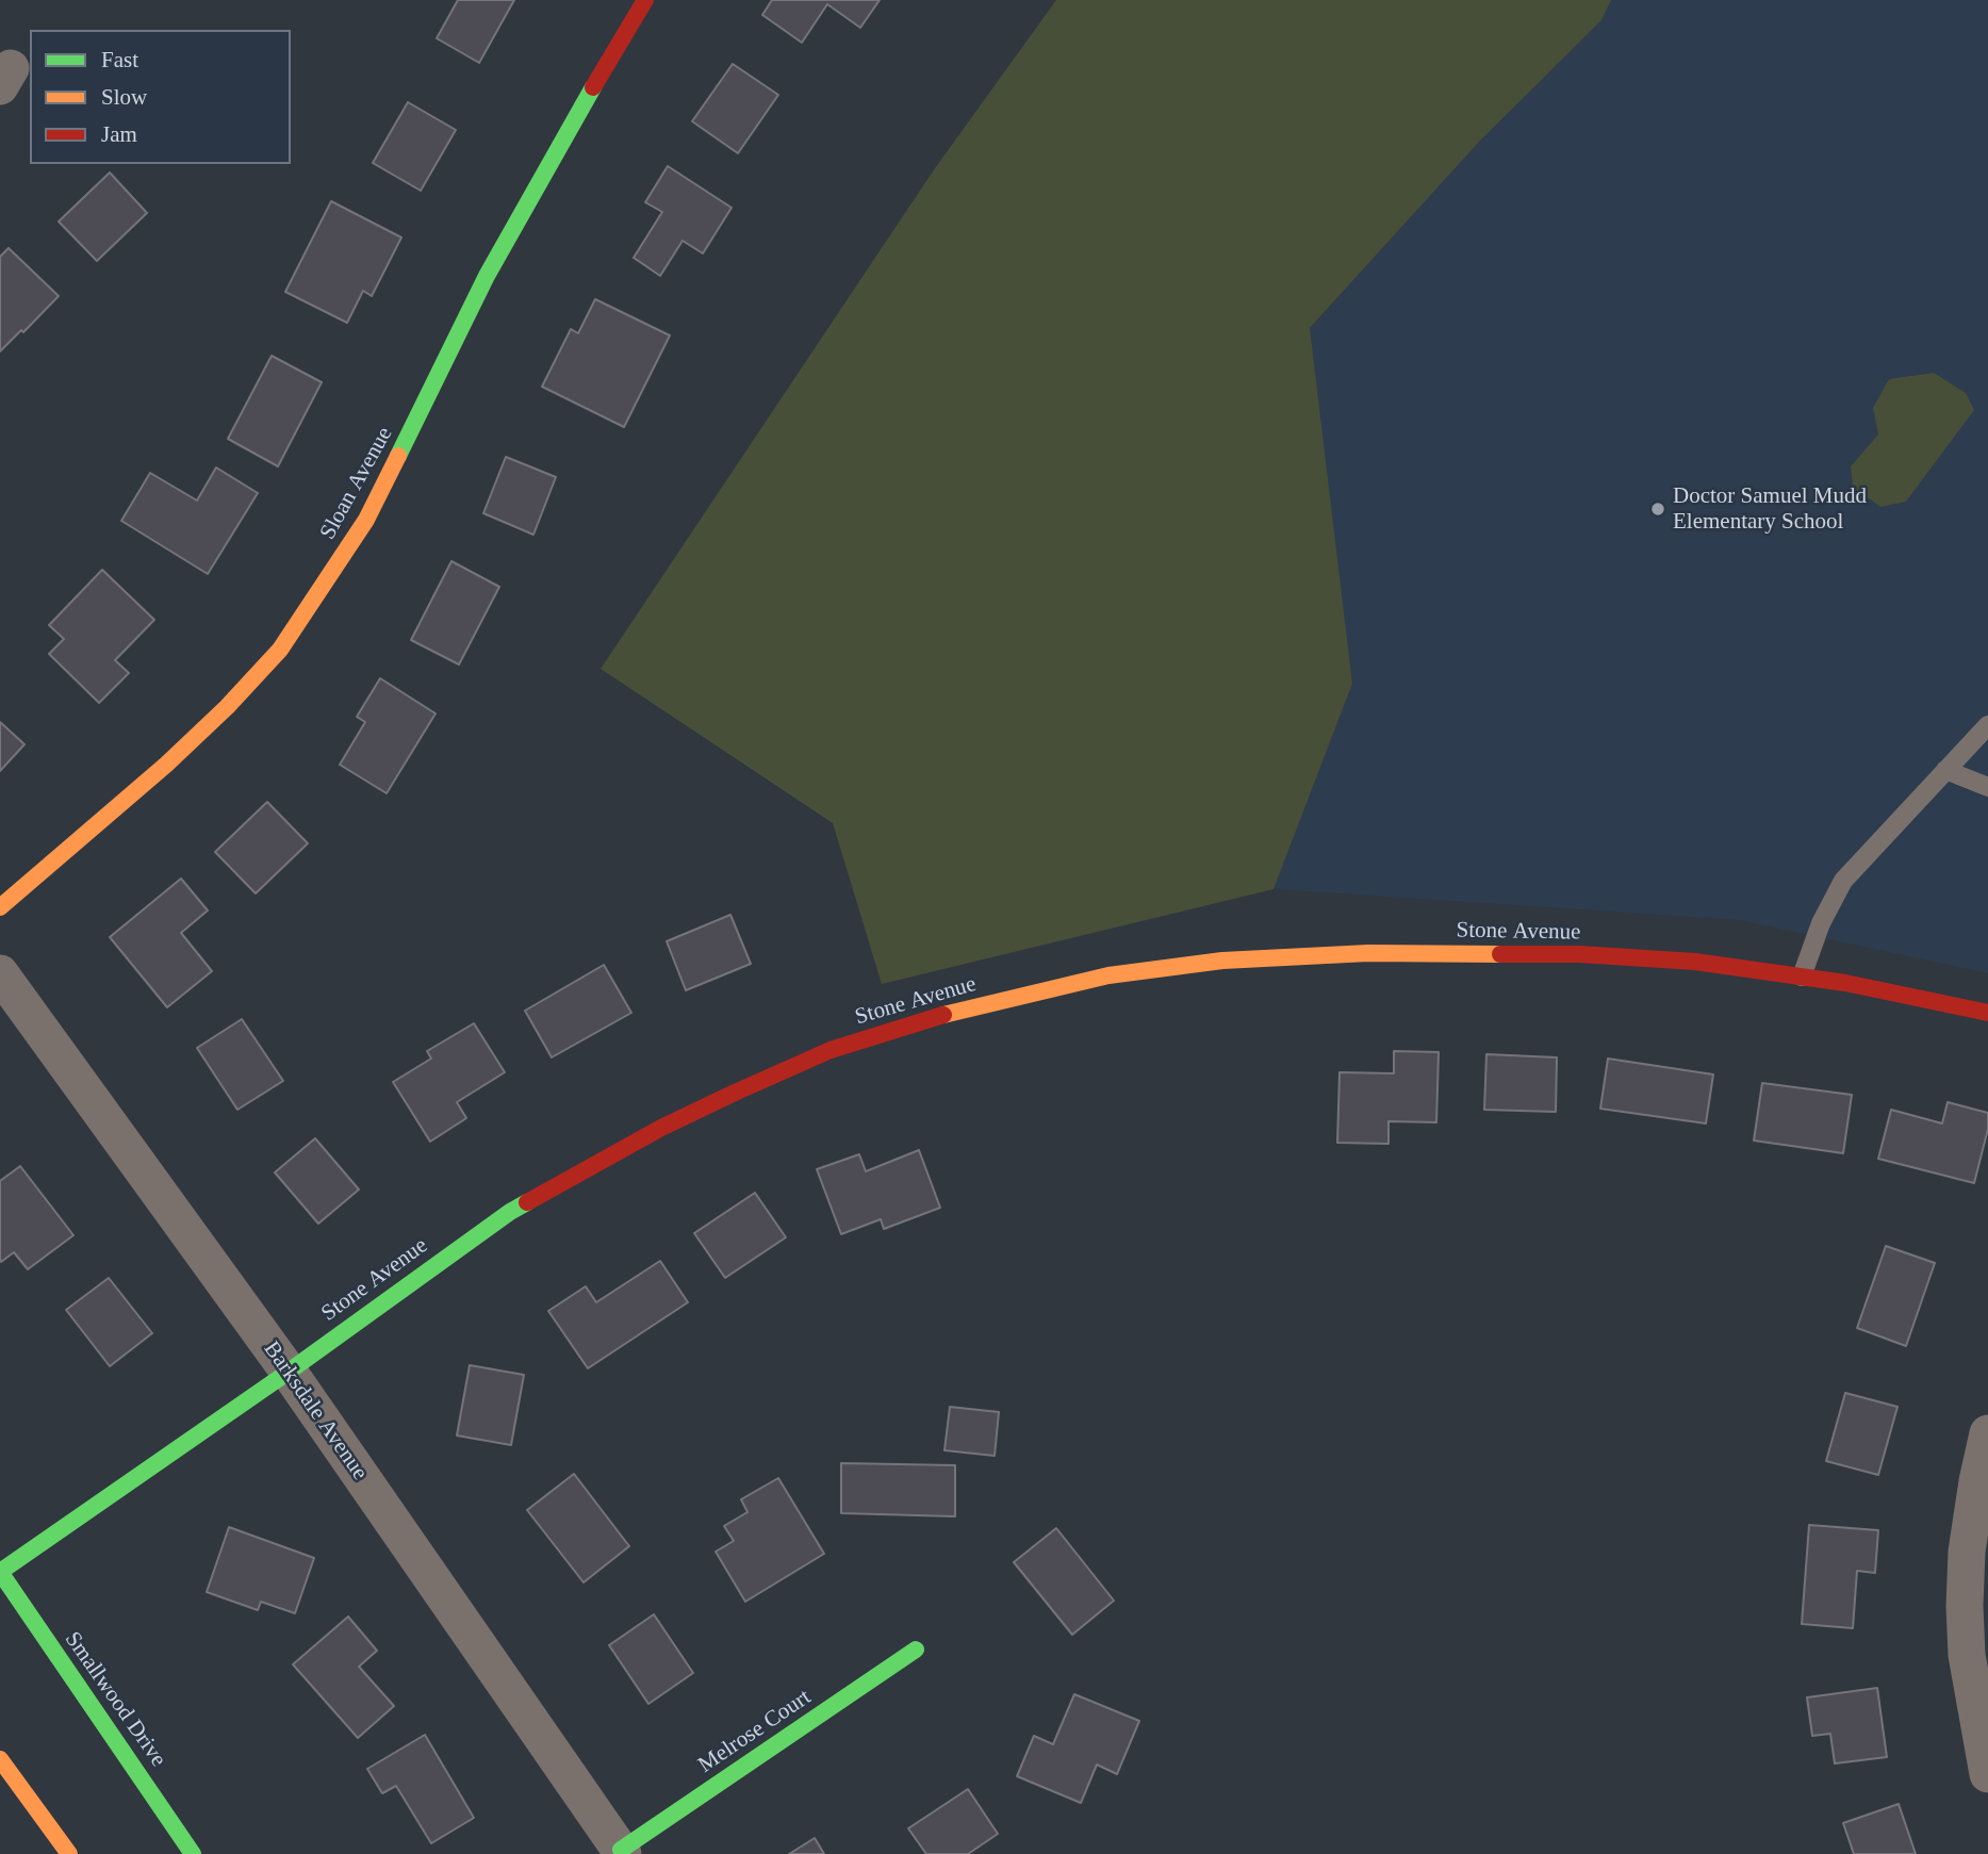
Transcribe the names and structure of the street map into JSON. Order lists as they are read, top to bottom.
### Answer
{
  "streets": {
    "street": [
      "Sloan Avenue",
      "Stone Avenue",
      "Barksdale Avenue",
      "Smallwood Drive",
      "Melrose Court"
    ]
  },
  "crossings": [
    ["Stone Avenue", "Barksdale Avenue"],
    ["Stone Avenue", "Smallwood Drive"],
    ["Barksdale Avenue", "Melrose Court"]
  ],
  "places": ["Doctor Samuel Mudd Elementary School"],
  "legend": ["Fast", "Slow", "Jam"]
}
